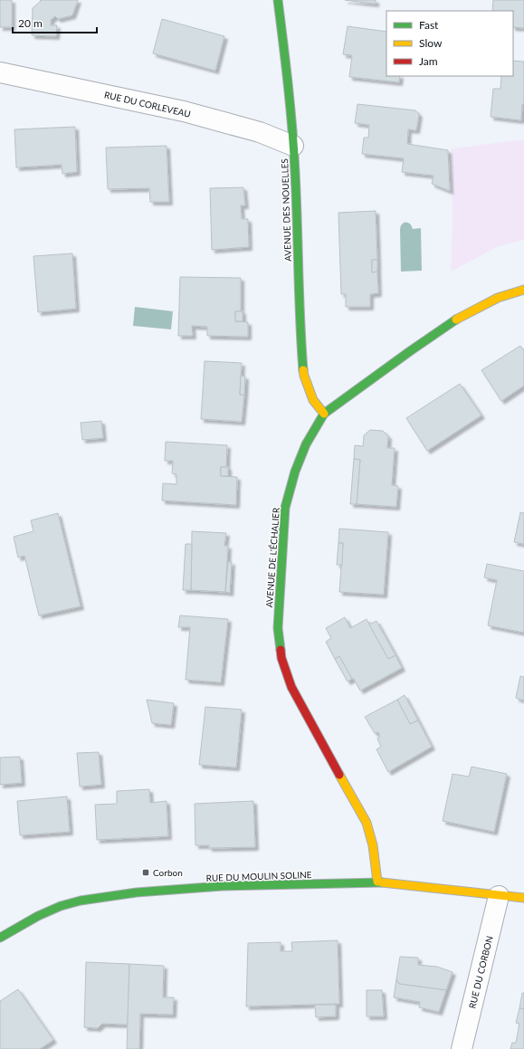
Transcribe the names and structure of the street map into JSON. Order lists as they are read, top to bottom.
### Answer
{
  "streets": {
    "street": [
      "RUE DU CORLEVEAU",
      "AVENUE DES NOUELLES",
      "AVENUE DE L'ÉCHALIER",
      "RUE DU MOULIN SOLINE",
      "RUE DU CORBON"
    ]
  },
  "crossings": [
    ["RUE DU CORLEVEAU", "AVENUE DES NOUELLES"],
    ["AVENUE DES NOUELLES", "AVENUE DE L'ÉCHALIER"],
    ["AVENUE DE L'ÉCHALIER", "RUE DU MOULIN SOLINE"],
    ["RUE DU MOULIN SOLINE", "RUE DU CORBON"]
  ],
  "places": {
    "transit": ["Corbon"]
  },
  "legend": ["Fast", "Slow", "Jam"],
  "scale_bar": "20 m"
}
